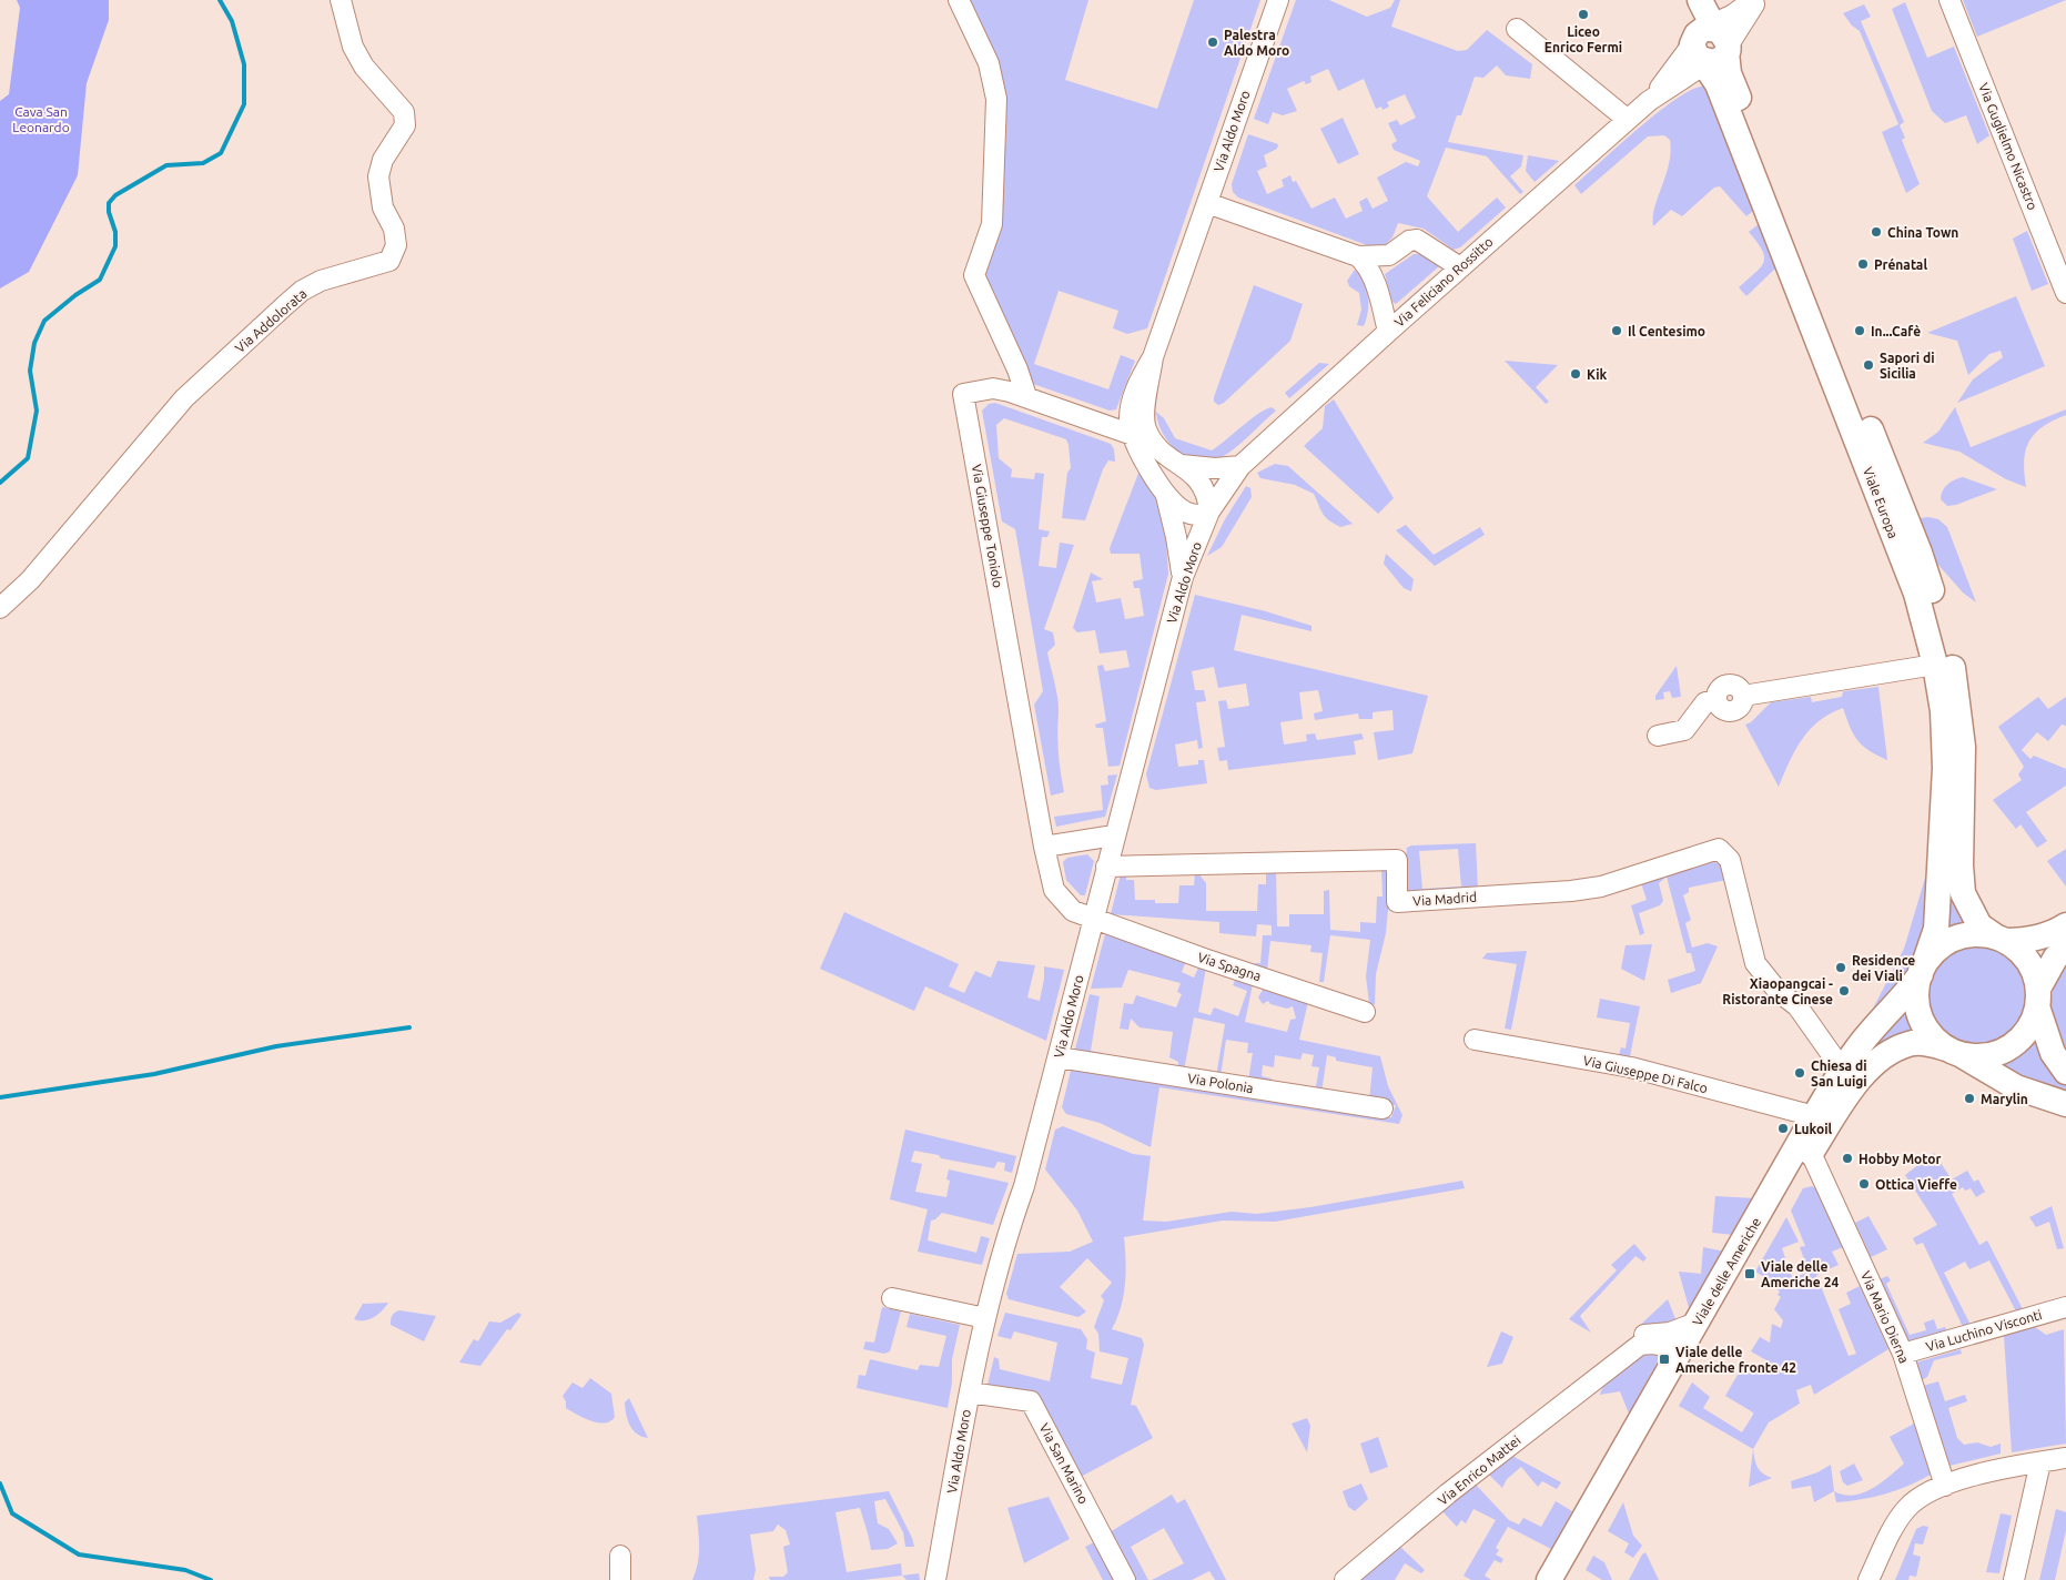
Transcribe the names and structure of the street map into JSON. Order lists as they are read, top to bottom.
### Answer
{
  "streets": {
    "main road": ["Viale Europa", "Viale delle Americhe"],
    "street": [
      "Via Aldo Moro",
      "Via Guglielmo Nicastro",
      "Via Feliciano Rossitto",
      "Via Addolorata",
      "Via Giuseppe Toniolo",
      "Via Madrid",
      "Via Spagna",
      "Via Giuseppe Di Falco",
      "Via Polonia",
      "Via Mario Dierna",
      "Via Luchino Visconti",
      "Via San Marino",
      "Via Enrico Mattei"
    ]
  },
  "crossings": [
    ["Via Aldo Moro", "Via Feliciano Rossitto"],
    ["Via Aldo Moro", "Via Giuseppe Toniolo"],
    ["Via Aldo Moro", "Via Madrid"],
    ["Via Aldo Moro", "Via Spagna"],
    ["Via Aldo Moro", "Via Polonia"],
    ["Via Aldo Moro", "Via San Marino"],
    ["Via Feliciano Rossitto", "Viale Europa"],
    ["Viale Europa", "Viale delle Americhe"],
    ["Via Giuseppe Toniolo", "Via Spagna"],
    ["Via Madrid", "Viale delle Americhe"],
    ["Via Giuseppe Di Falco", "Viale delle Americhe"],
    ["Viale delle Americhe", "Via Mario Dierna"],
    ["Via Mario Dierna", "Via Luchino Visconti"]
  ],
  "parks": ["Cava San Leonardo"],
  "places": {
    "other": [
      "Liceo Enrico Fermi",
      "Palestra Aldo Moro",
      "China Town",
      "Prénatal",
      "Il Centesimo",
      "In...Cafè",
      "Sapori di Sicilia",
      "Kik",
      "Residence dei Viali",
      "Xiaopangcai - Ristorante Cinese",
      "Chiesa di San Luigi",
      "Marylin",
      "Lukoil",
      "Hobby Motor",
      "Ottica Vieffe"
    ],
    "transit": ["Viale delle Americhe 24", "Viale delle Americhe fronte 42"]
  }
}
